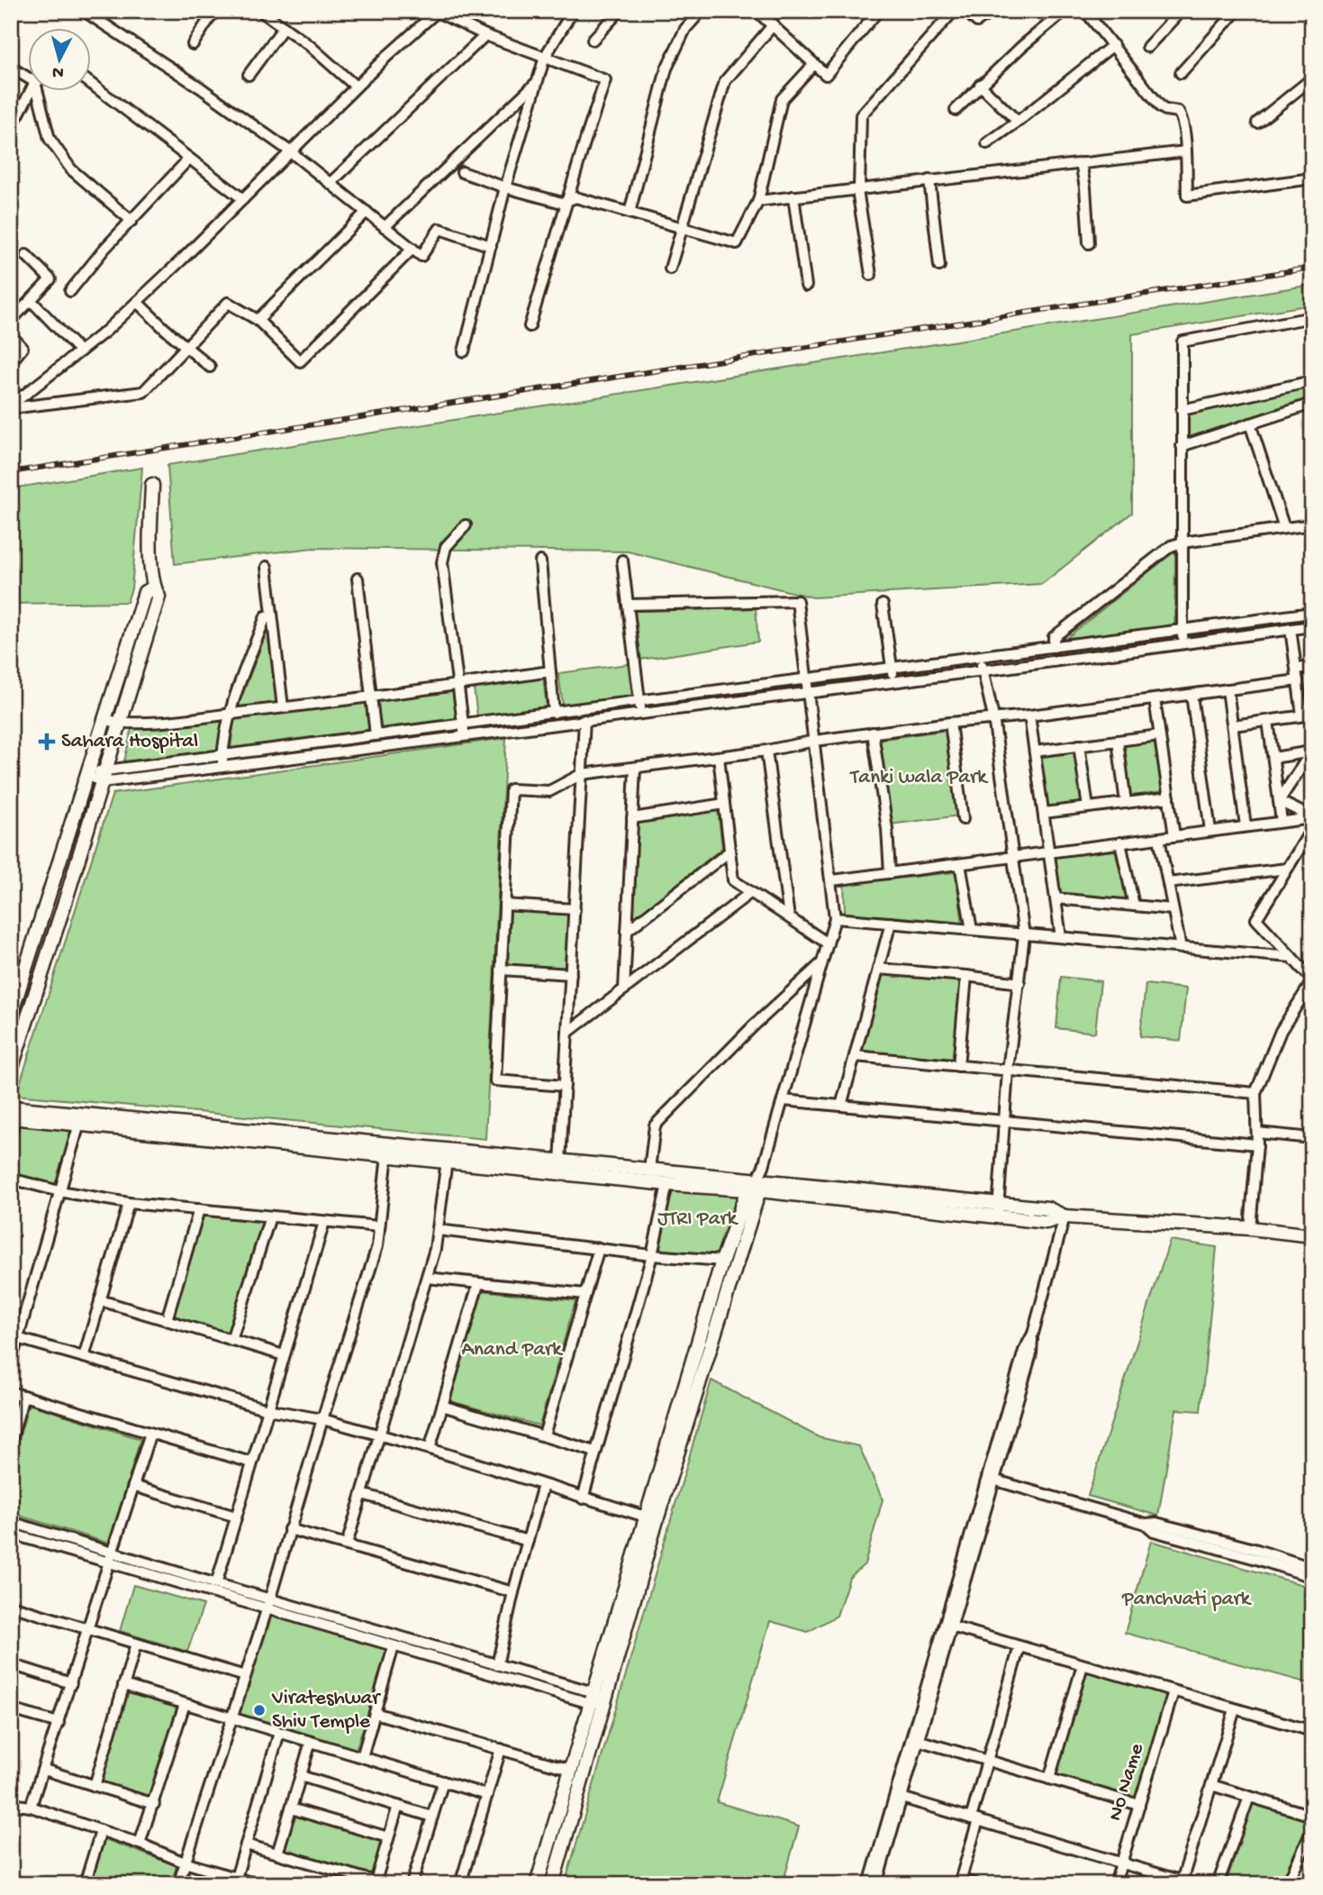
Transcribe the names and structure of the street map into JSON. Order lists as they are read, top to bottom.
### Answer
{
  "streets": {
    "street": ["No Name"]
  },
  "parks": [
    "Tanki wala Park",
    "JTRI Park",
    "Anand Park",
    "Panchvati park"
  ],
  "places": {
    "health": ["Sahara Hospital"],
    "other": ["Virateshwar Shiv Temple"]
  },
  "north": "bottom"
}
